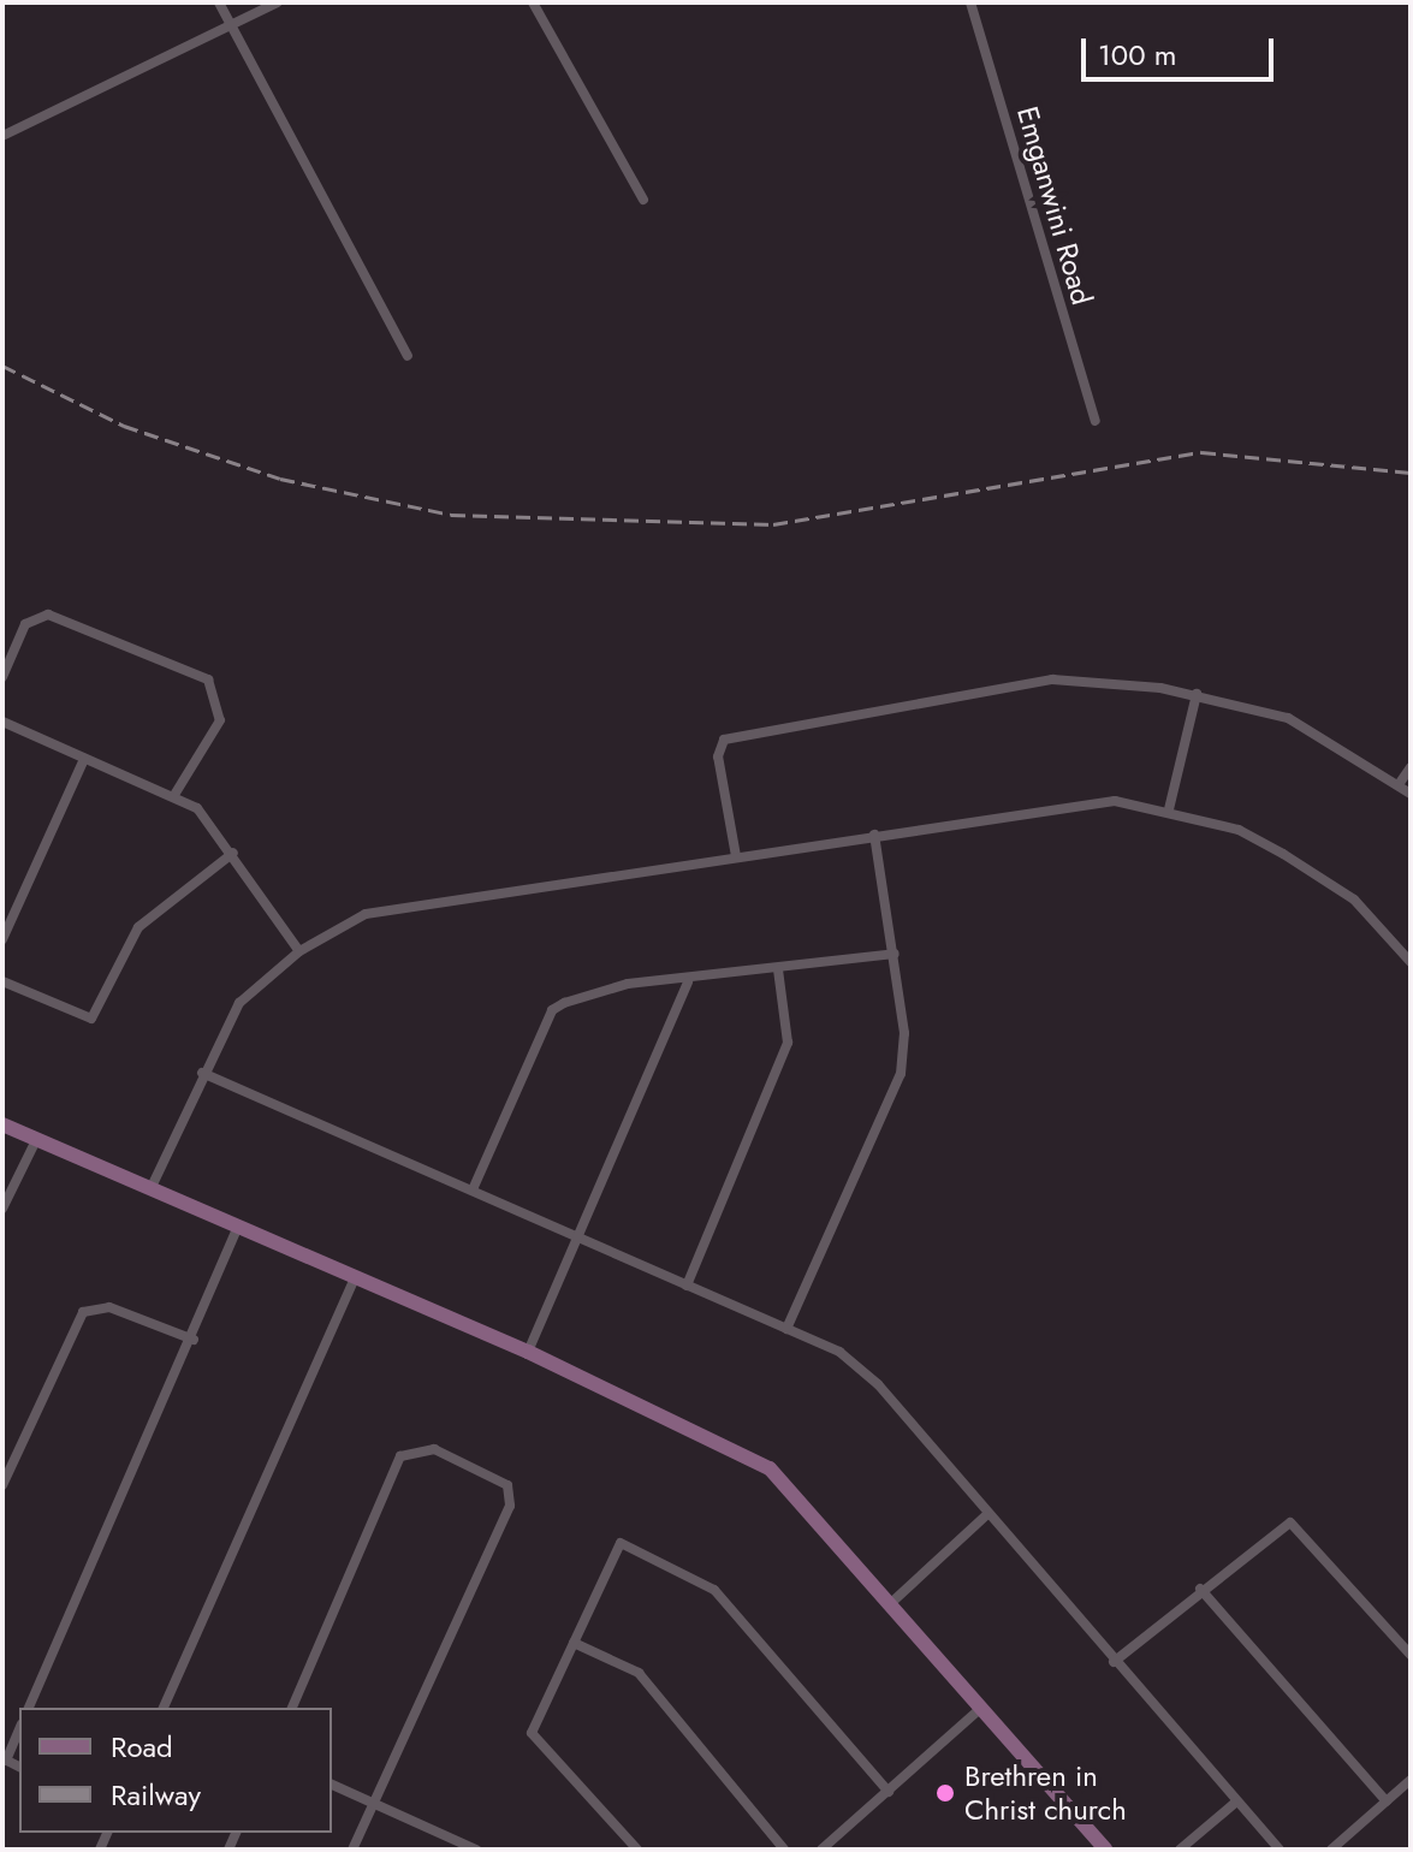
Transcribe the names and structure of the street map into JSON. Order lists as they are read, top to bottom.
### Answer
{
  "streets": {
    "street": ["Emganwini Road"]
  },
  "places": ["Brethren in Christ church"],
  "legend": ["Road", "Railway"],
  "scale_bar": "100 m"
}
